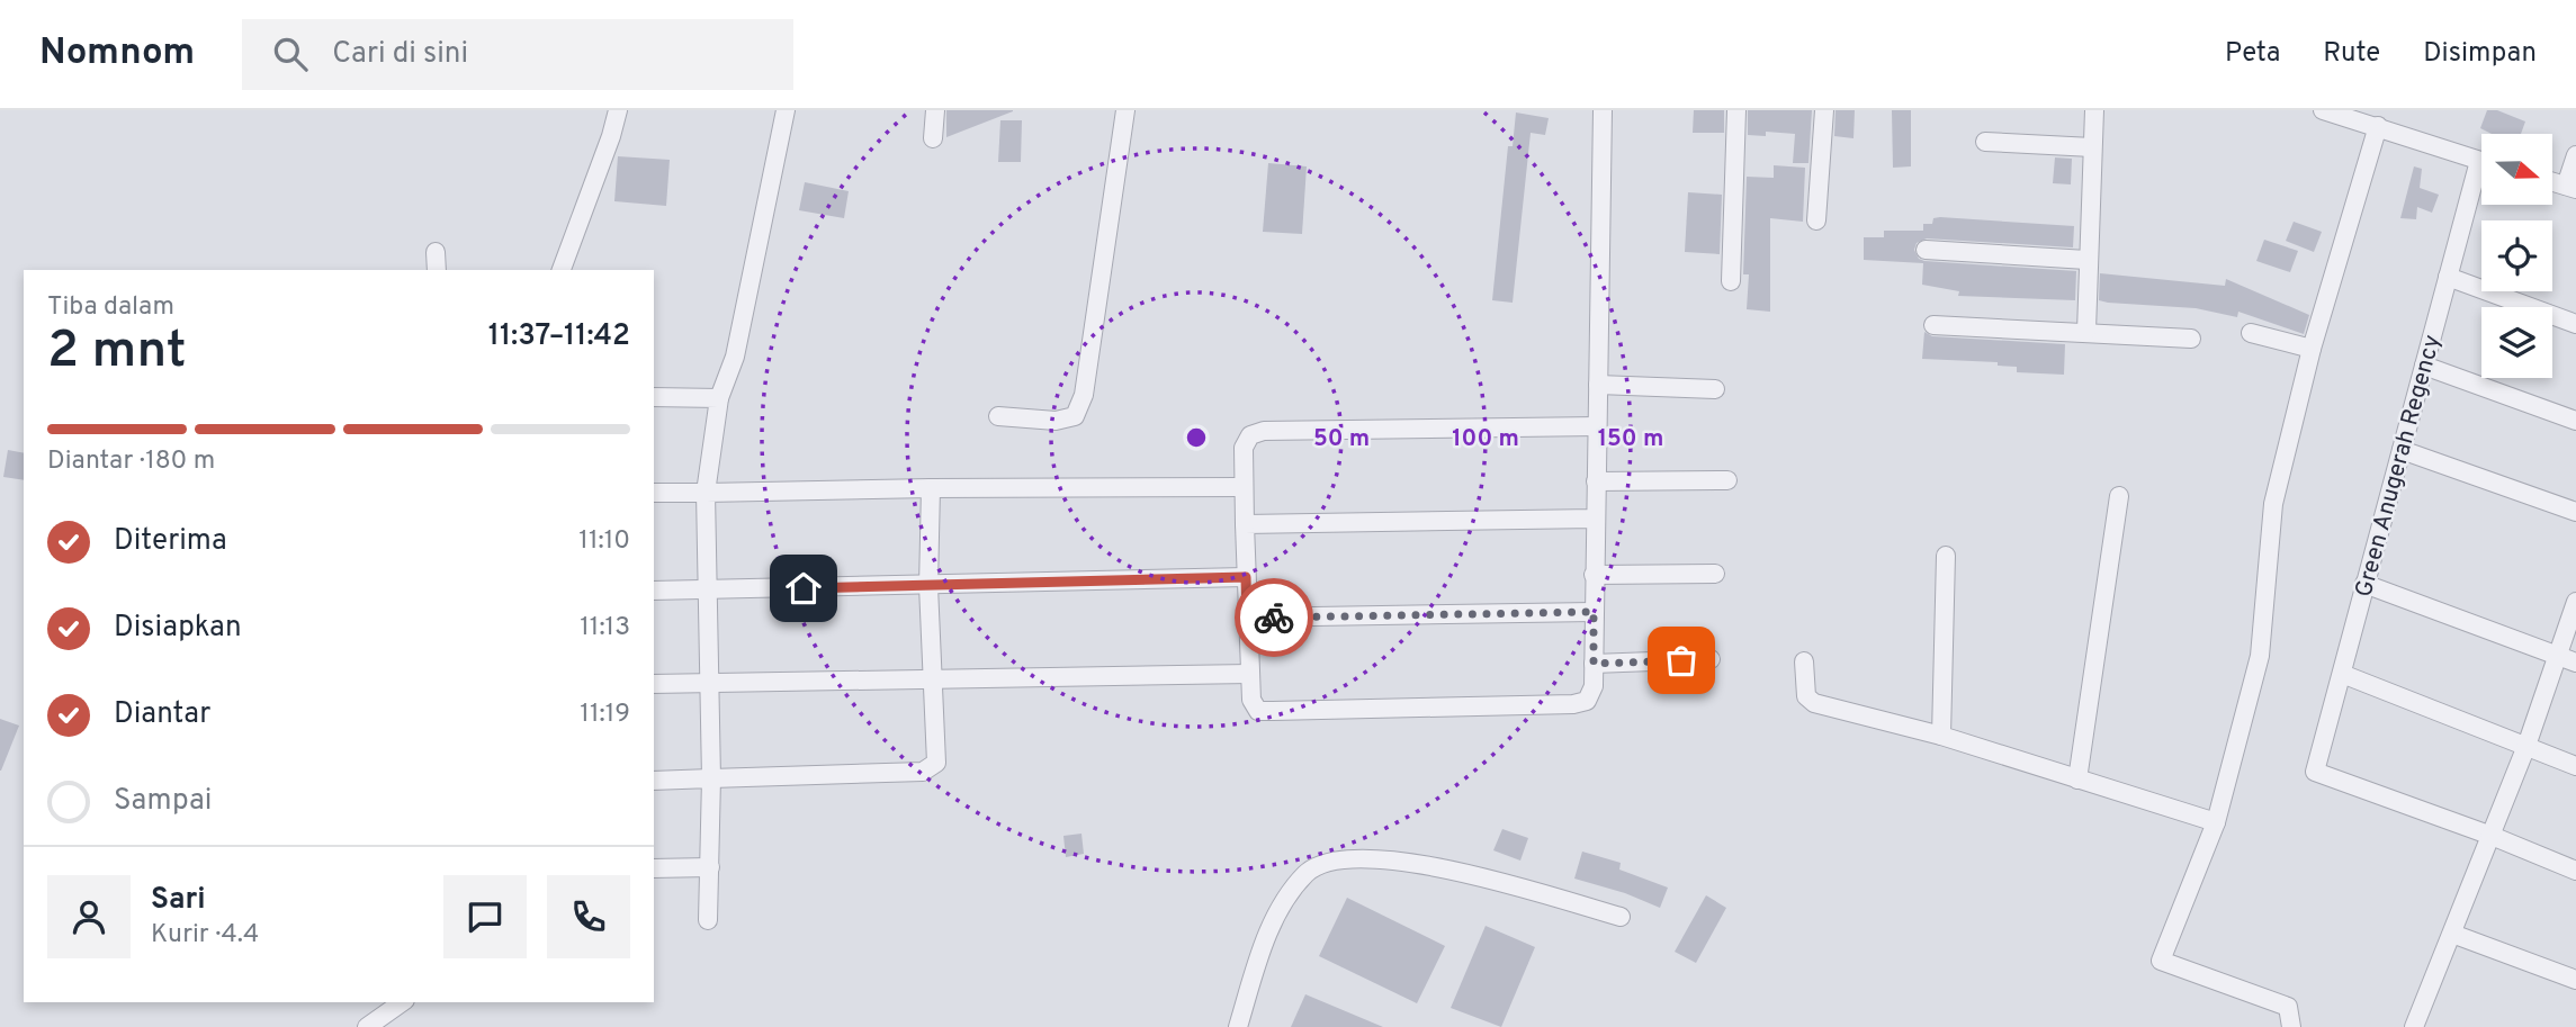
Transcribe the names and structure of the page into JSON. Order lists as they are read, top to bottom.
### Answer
{
  "streets": {
    "street": ["Green Anugerah Regency"]
  },
  "north": "right",
  "page": {
    "header": "Nomnom",
    "search": "Cari di sini",
    "nav": ["Peta", "Rute", "Disimpan"],
    "heading": ["2 mnt", "Tiba dalam", "11:37–11:42"],
    "panel": ["Sari", "Kurir · 4.4"],
    "bar": "Diantar · 180 m",
    "list": [
      ["Diterima", "11:10"],
      ["Disiapkan", "11:13"],
      ["Diantar", "11:19"],
      "Sampai"
    ]
  },
  "rings": ["50 m", "100 m", "150 m"]
}
